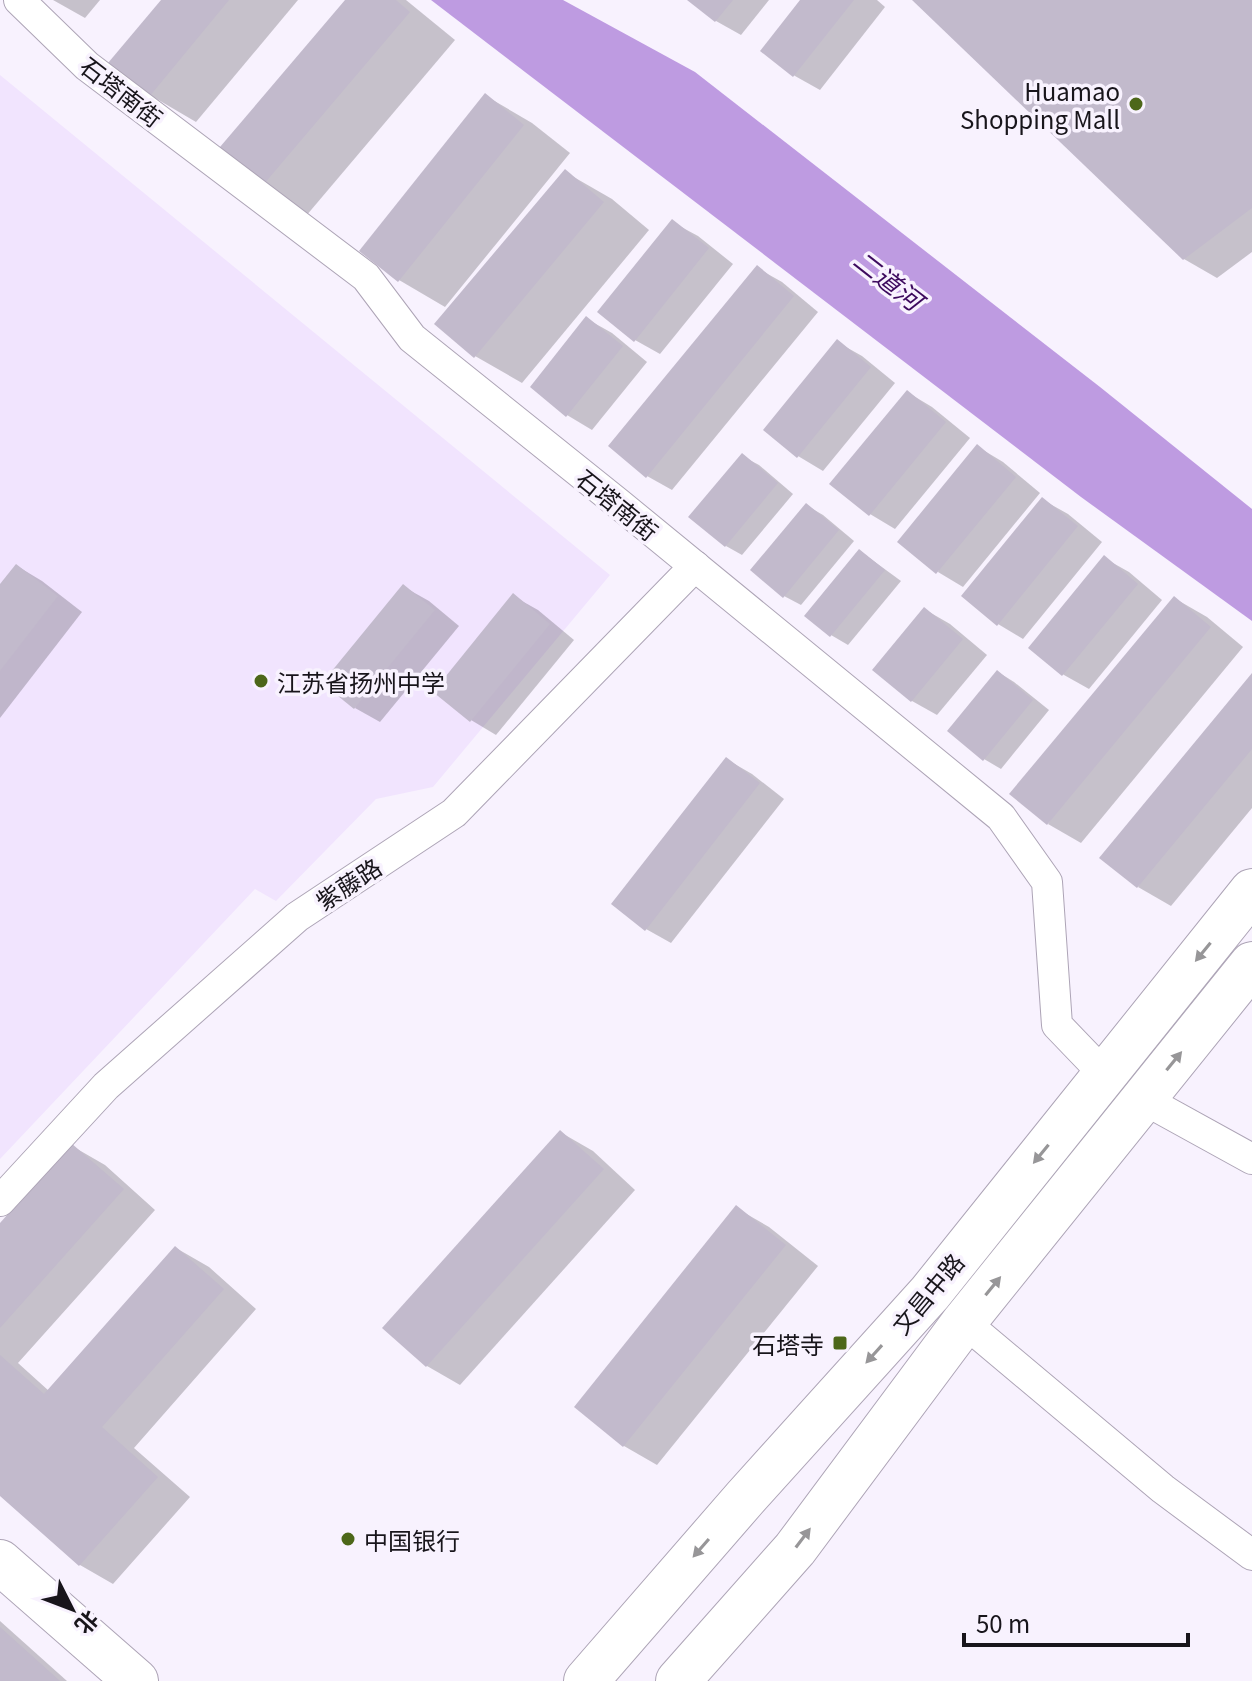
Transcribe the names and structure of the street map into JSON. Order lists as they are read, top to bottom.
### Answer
{
  "streets": {
    "main road": ["文昌中路"],
    "street": ["石塔南街", "紫藤路"]
  },
  "crossings": [
    ["石塔南街", "紫藤路"],
    ["石塔南街", "文昌中路"]
  ],
  "water": ["二道河"],
  "places": {
    "other": ["Huamao Shopping Mall", "江苏省扬州中学", "中国银行"],
    "transit": ["石塔寺"]
  },
  "scale_bar": "50 m",
  "north": "bottom right"
}
